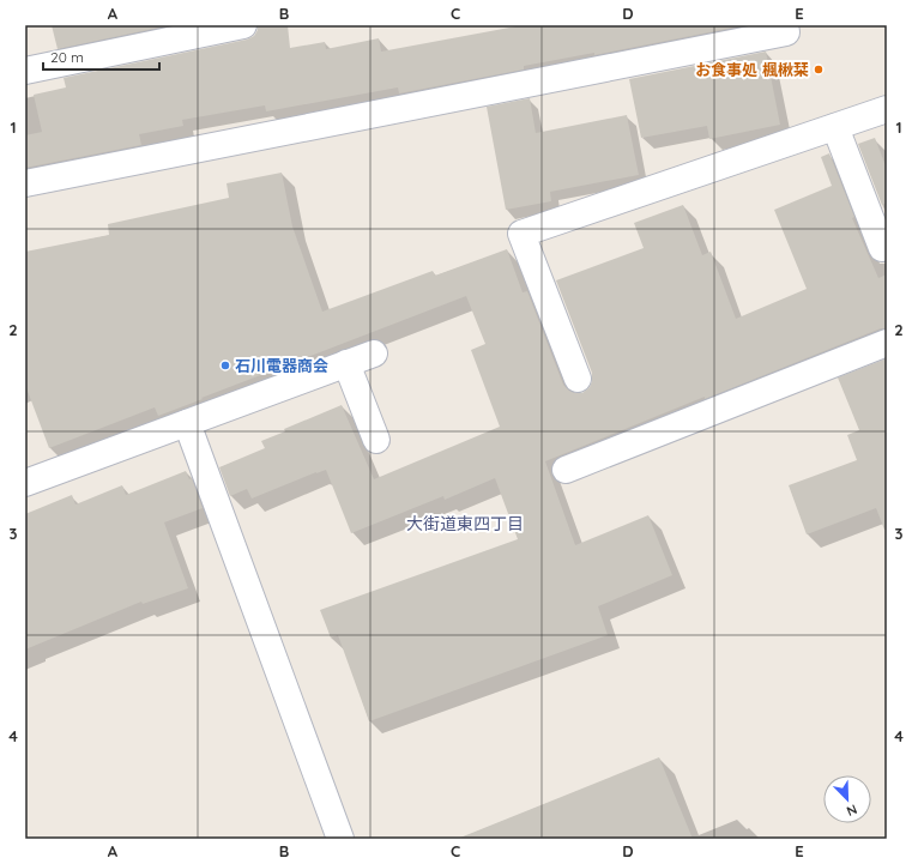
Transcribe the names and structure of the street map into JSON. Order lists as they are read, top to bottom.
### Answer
{
  "districts": ["大街道東四丁目"],
  "places": ["お食事処 楓楸栞", "石川電器商会"],
  "scale_bar": "20 m",
  "north": "bottom right",
  "grid": {
    "columns": [
      "A",
      "B",
      "C",
      "D",
      "E"
    ],
    "rows": [
      "1",
      "2",
      "3",
      "4"
    ]
  }
}
